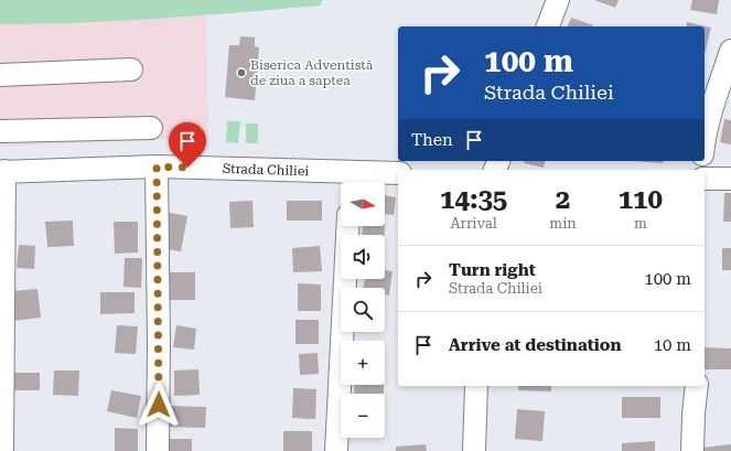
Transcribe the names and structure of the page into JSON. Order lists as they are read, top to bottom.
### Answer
{
  "streets": {
    "street": ["Strada Chiliei"]
  },
  "places": ["Biserica Adventistă de ziua a saptea"],
  "north": "right",
  "page": {
    "turn": ["100 m", "Strada Chiliei"],
    "then": "Then",
    "eta": [
      "14:35",
      "Arrival",
      "2",
      "min",
      "110",
      "m"
    ],
    "map_buttons": ["+", "−"],
    "list": [
      {
        "name": "Turn right",
        "note": "Strada Chiliei",
        "value": "100 m"
      },
      {
        "name": "Arrive at destination",
        "value": "10 m"
      }
    ]
  }
}
